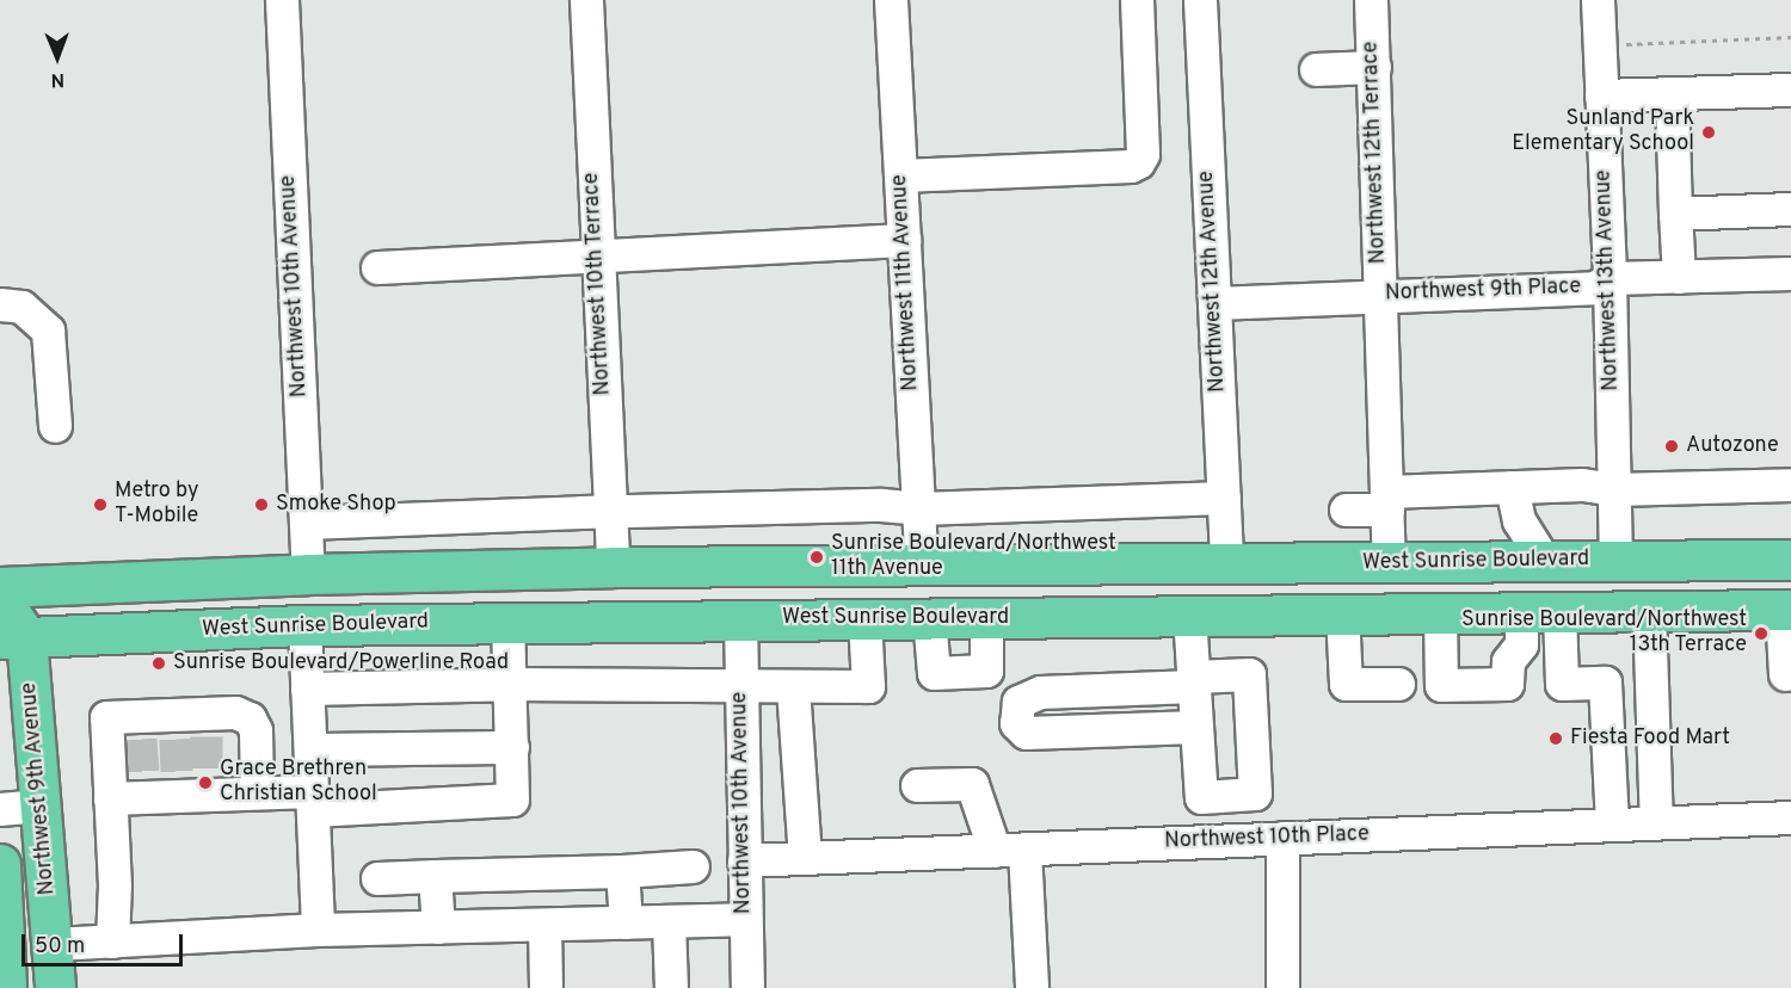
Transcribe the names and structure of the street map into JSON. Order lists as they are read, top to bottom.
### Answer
{
  "streets": {
    "main road": ["West Sunrise Boulevard", "Northwest 9th Avenue"],
    "street": [
      "Northwest 12th Terrace",
      "Northwest 13th Avenue",
      "Northwest 12th Avenue",
      "Northwest 11th Avenue",
      "Northwest 10th Terrace",
      "Northwest 10th Avenue",
      "Northwest 9th Place",
      "Northwest 10th Place"
    ]
  },
  "crossings": [
    ["Northwest 12th Terrace", "Northwest 9th Place"],
    ["Northwest 12th Terrace", "West Sunrise Boulevard"],
    ["Northwest 13th Avenue", "Northwest 9th Place"],
    ["Northwest 13th Avenue", "West Sunrise Boulevard"],
    ["Northwest 12th Avenue", "Northwest 9th Place"],
    ["Northwest 12th Avenue", "West Sunrise Boulevard"],
    ["Northwest 11th Avenue", "West Sunrise Boulevard"],
    ["Northwest 10th Terrace", "West Sunrise Boulevard"],
    ["Northwest 10th Avenue", "West Sunrise Boulevard"],
    ["Northwest 10th Avenue", "Northwest 10th Place"],
    ["West Sunrise Boulevard", "Northwest 9th Avenue"]
  ],
  "places": [
    "Sunland Park Elementary School",
    "Autozone",
    "Metro by T-Mobile",
    "Smoke Shop",
    "Sunrise Boulevard/Northwest 11th Avenue",
    "Sunrise Boulevard/Northwest 13th Terrace",
    "Sunrise Boulevard/Powerline Road",
    "Fiesta Food Mart",
    "Grace Brethren Christian School"
  ],
  "scale_bar": "50 m",
  "north": "bottom"
}
